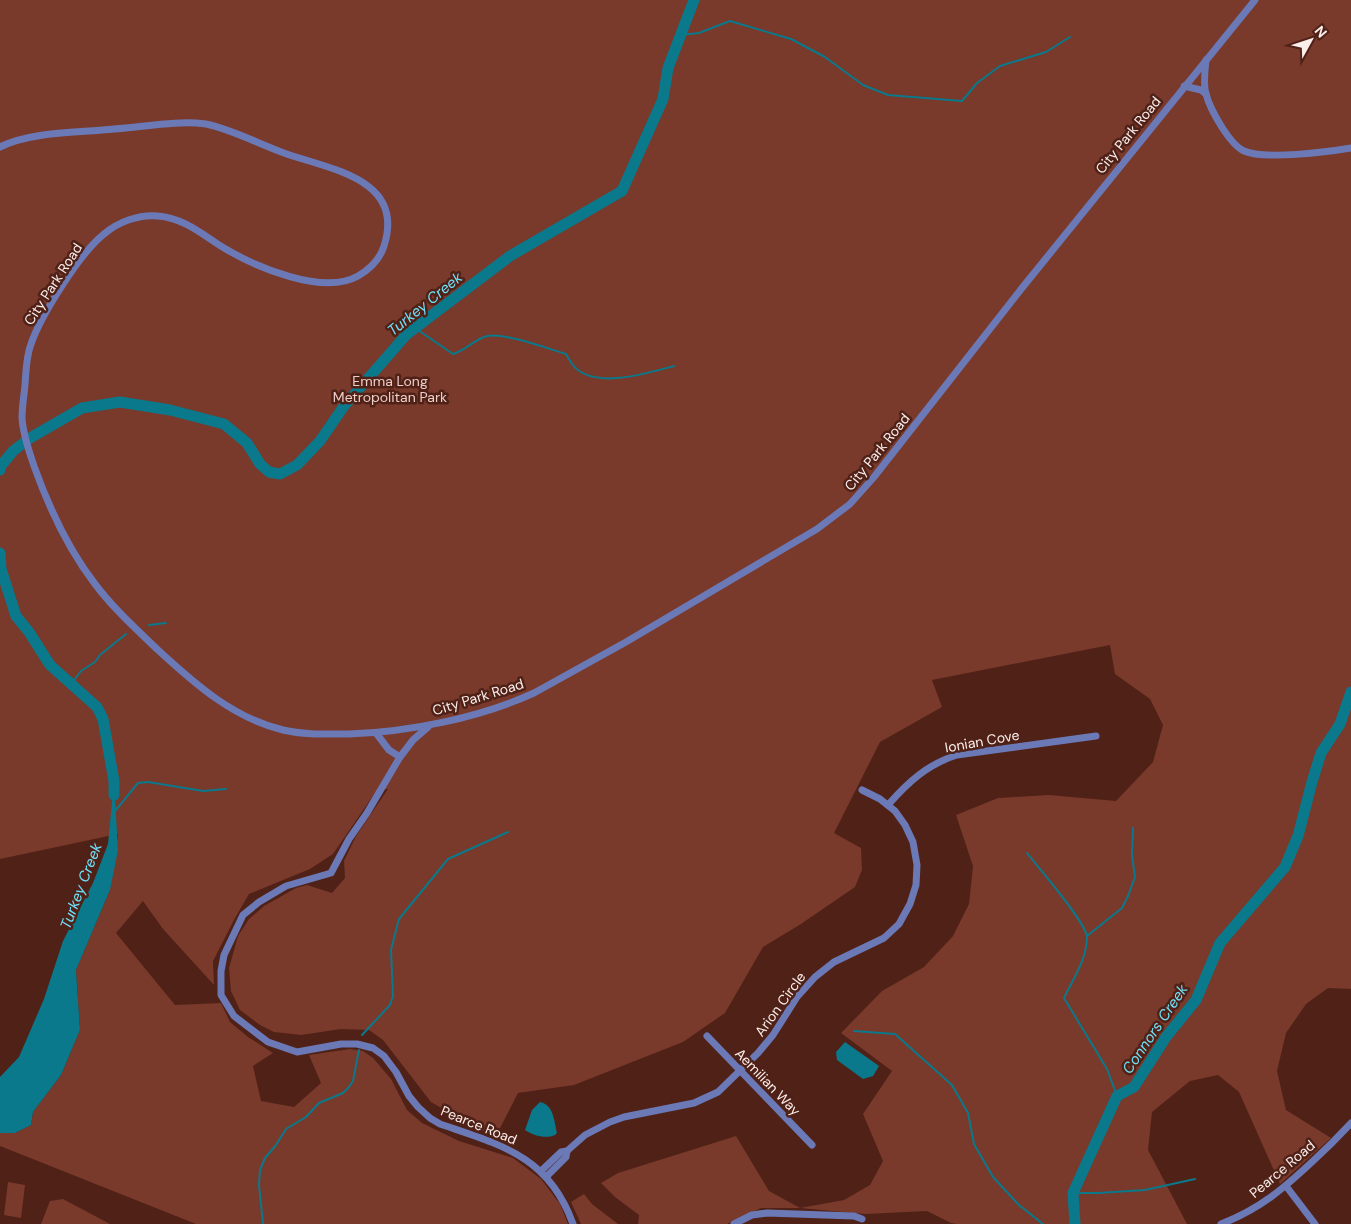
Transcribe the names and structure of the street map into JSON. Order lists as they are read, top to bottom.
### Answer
{
  "streets": {
    "street": [
      "City Park Road",
      "Ionian Cove",
      "Arion Circle",
      "Aemilian Way",
      "Pearce Road"
    ]
  },
  "crossings": [
    ["City Park Road", "Pearce Road"],
    ["Ionian Cove", "Arion Circle"],
    ["Arion Circle", "Aemilian Way"],
    ["Arion Circle", "Pearce Road"]
  ],
  "water": ["Turkey Creek", "Connors Creek"],
  "parks": ["Emma Long Metropolitan Park"],
  "north": "top right"
}
